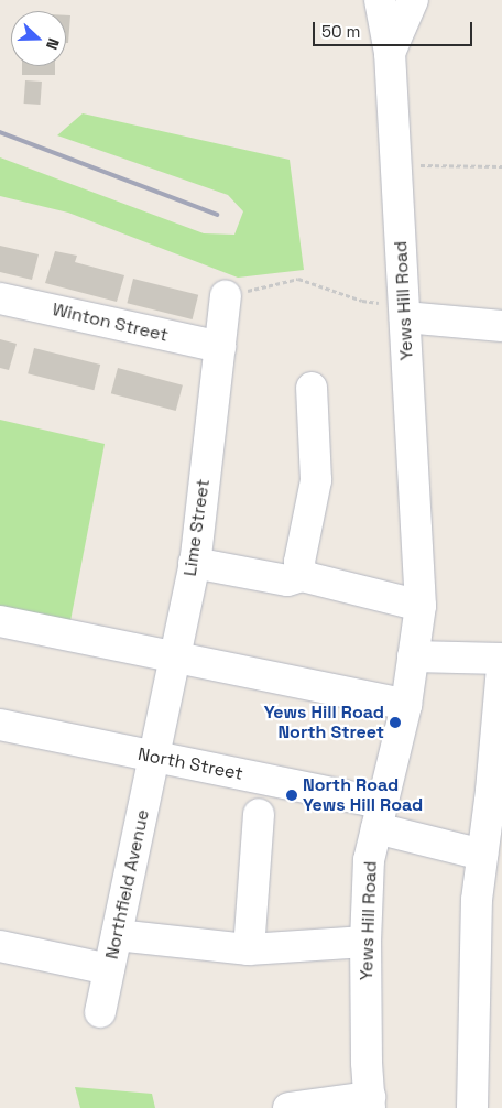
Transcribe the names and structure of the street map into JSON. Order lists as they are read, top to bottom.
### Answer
{
  "streets": {
    "street": [
      "Yews Hill Road",
      "Winton Street",
      "Lime Street",
      "North Street",
      "Northfield Avenue"
    ]
  },
  "crossings": [
    ["Yews Hill Road", "North Street"],
    ["Winton Street", "Lime Street"],
    ["Lime Street", "North Street"],
    ["Lime Street", "Northfield Avenue"],
    ["North Street", "Northfield Avenue"]
  ],
  "places": ["Yews Hill Road North Street", "North Road Yews Hill Road"],
  "scale_bar": "50 m",
  "north": "right"
}
